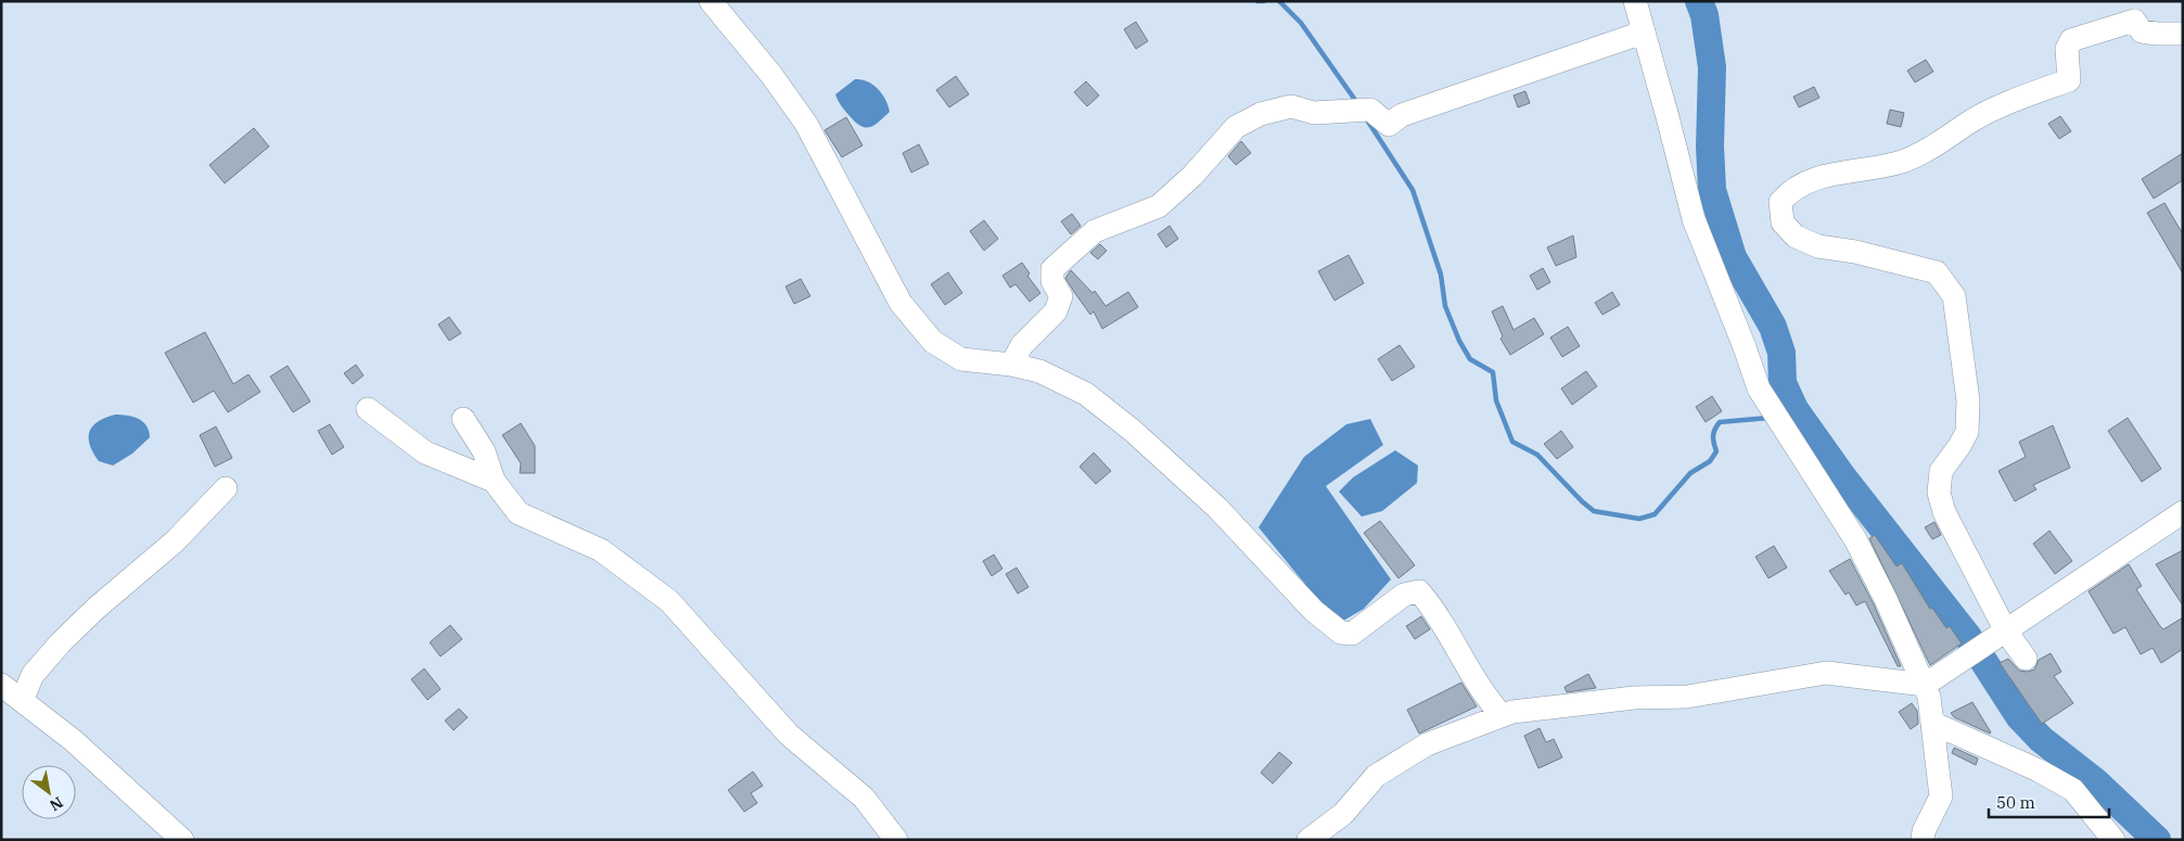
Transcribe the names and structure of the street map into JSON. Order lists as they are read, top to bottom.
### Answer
{
  "scale_bar": "50 m",
  "north": "bottom right"
}
